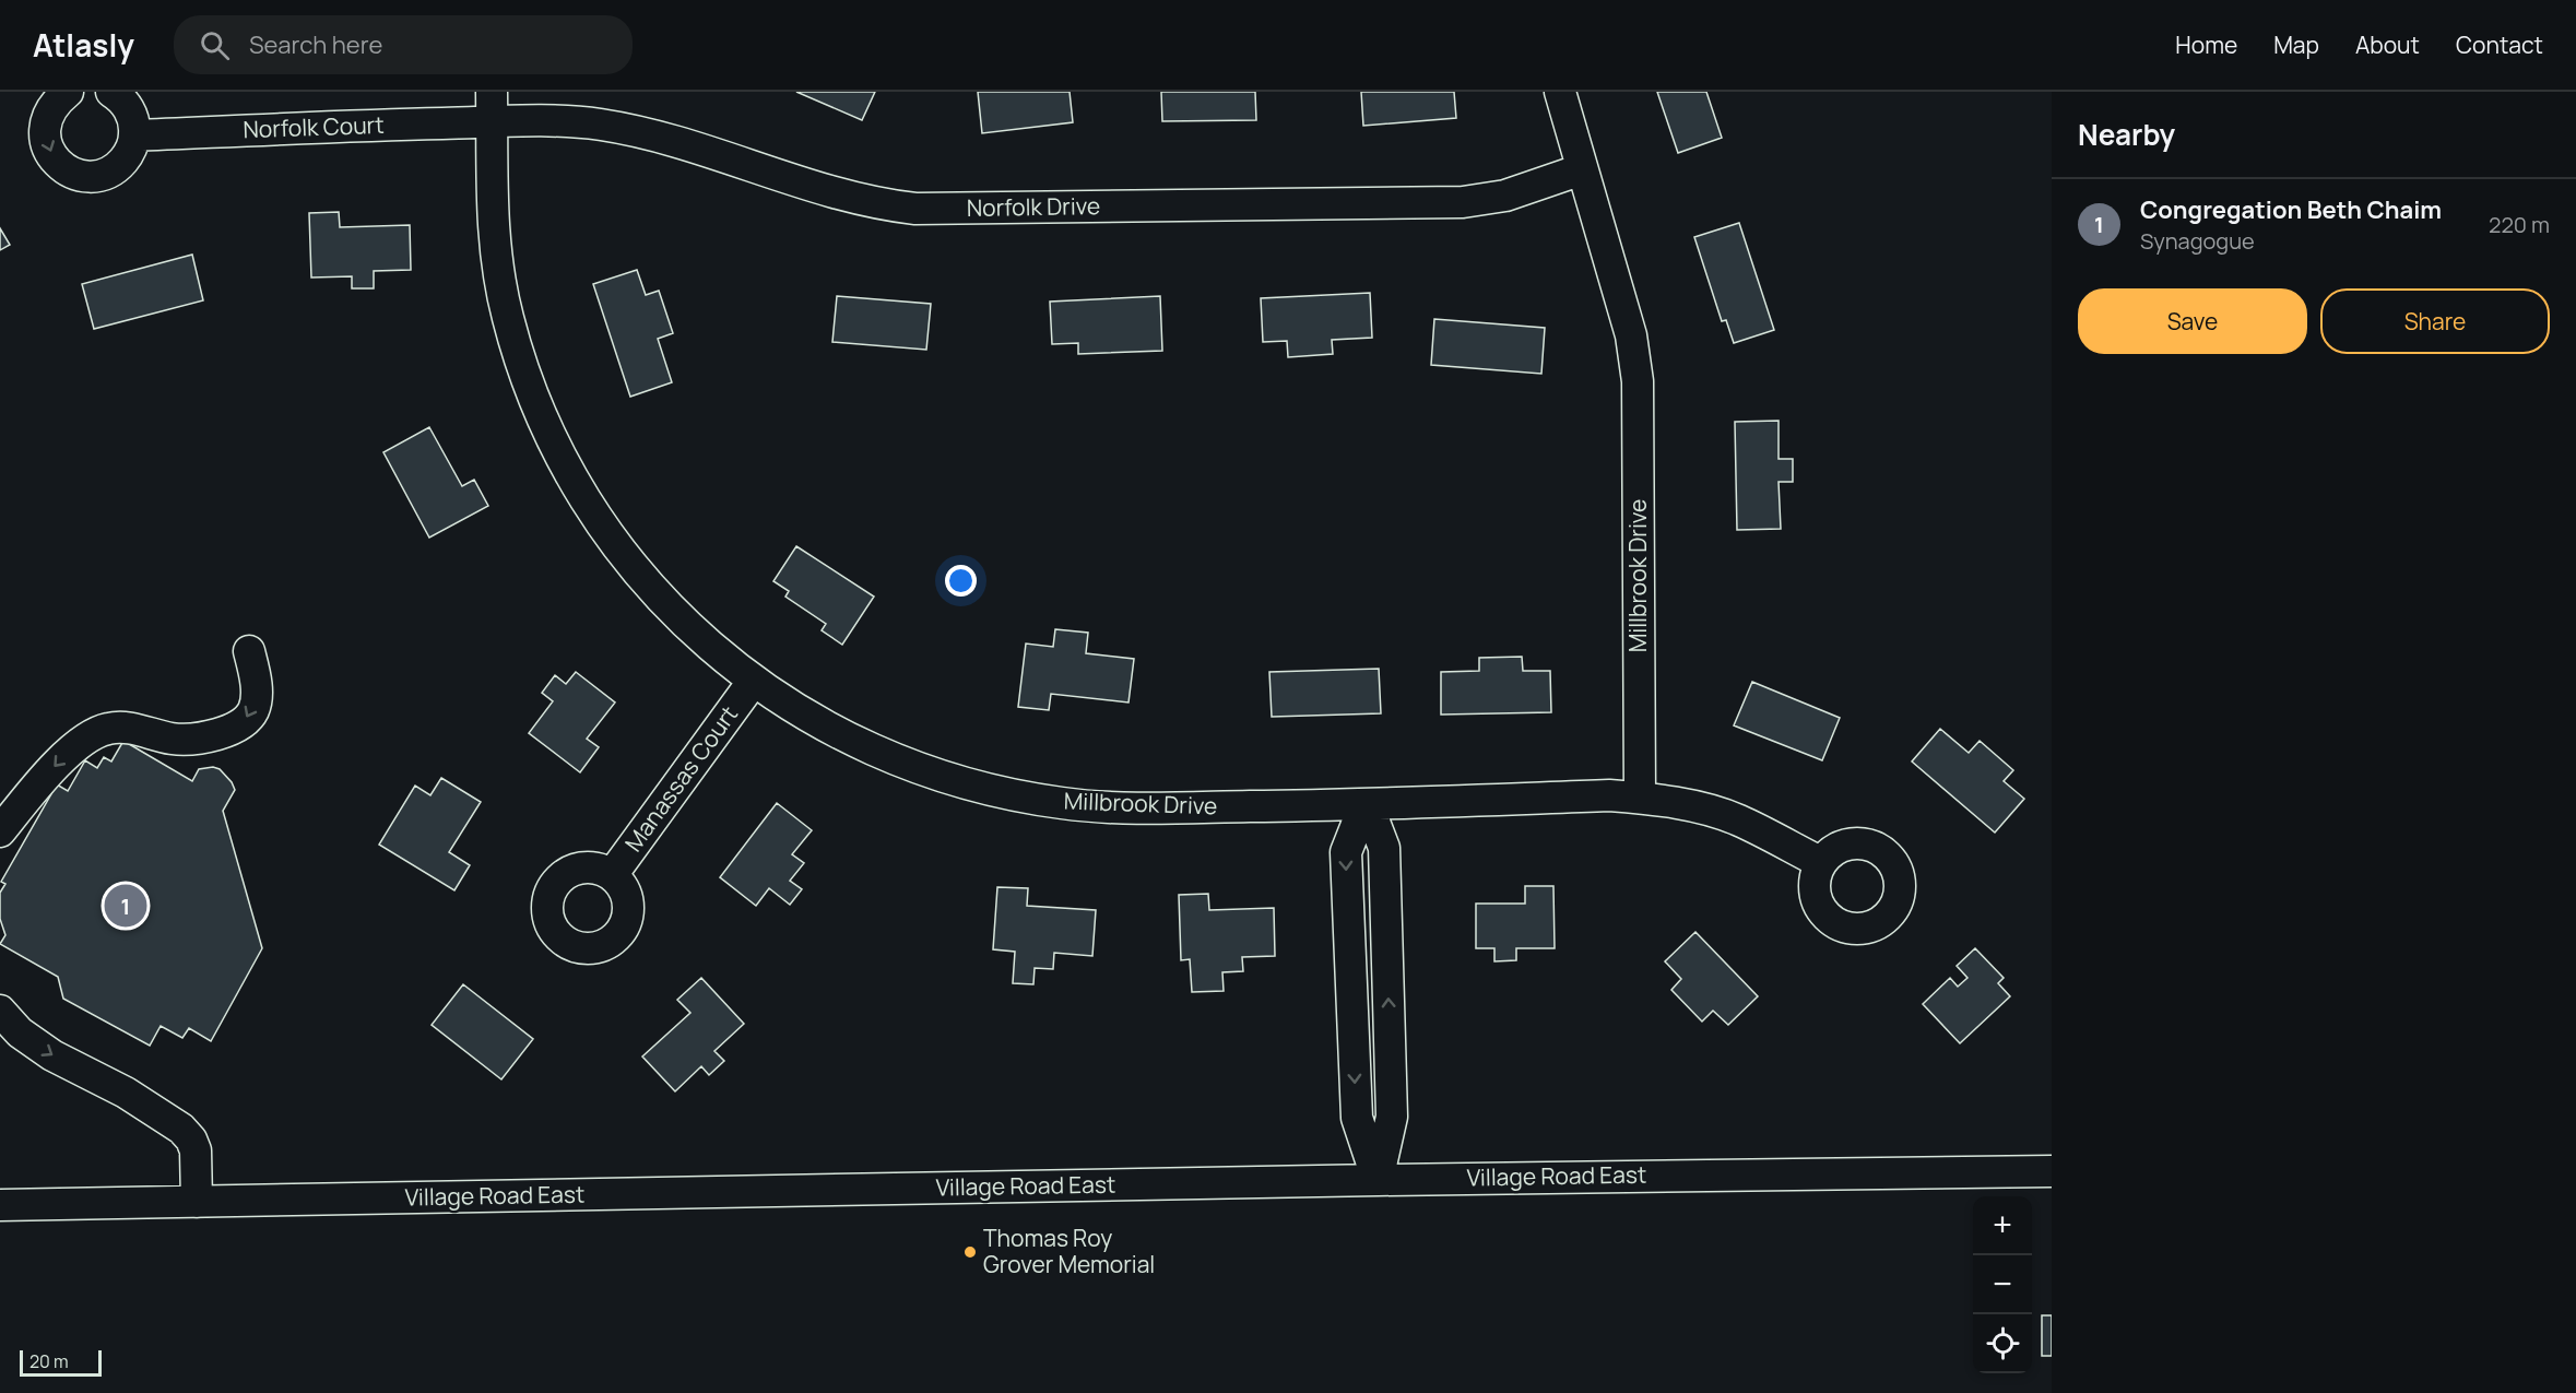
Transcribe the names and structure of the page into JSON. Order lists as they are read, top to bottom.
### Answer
{
  "streets": {
    "street": [
      "Norfolk Court",
      "Norfolk Drive",
      "Millbrook Drive",
      "Manassas Court",
      "Village Road East"
    ]
  },
  "crossings": [
    ["Norfolk Court", "Norfolk Drive"],
    ["Norfolk Court", "Millbrook Drive"],
    ["Norfolk Drive", "Millbrook Drive"],
    ["Millbrook Drive", "Manassas Court"]
  ],
  "places": ["Thomas Roy Grover Memorial"],
  "scale_bar": "20 m",
  "page": {
    "header": "Atlasly",
    "search": "Search here",
    "nav": [
      "Home",
      "Map",
      "About",
      "Contact"
    ],
    "heading": "Nearby",
    "list": [
      {
        "mark": "1",
        "name": "Congregation Beth Chaim",
        "note": "Synagogue",
        "value": "220 m"
      }
    ],
    "buttons": ["Save", "Share"],
    "pins": "1",
    "map_buttons": ["+", "−"],
    "scale": "20 m"
  }
}
